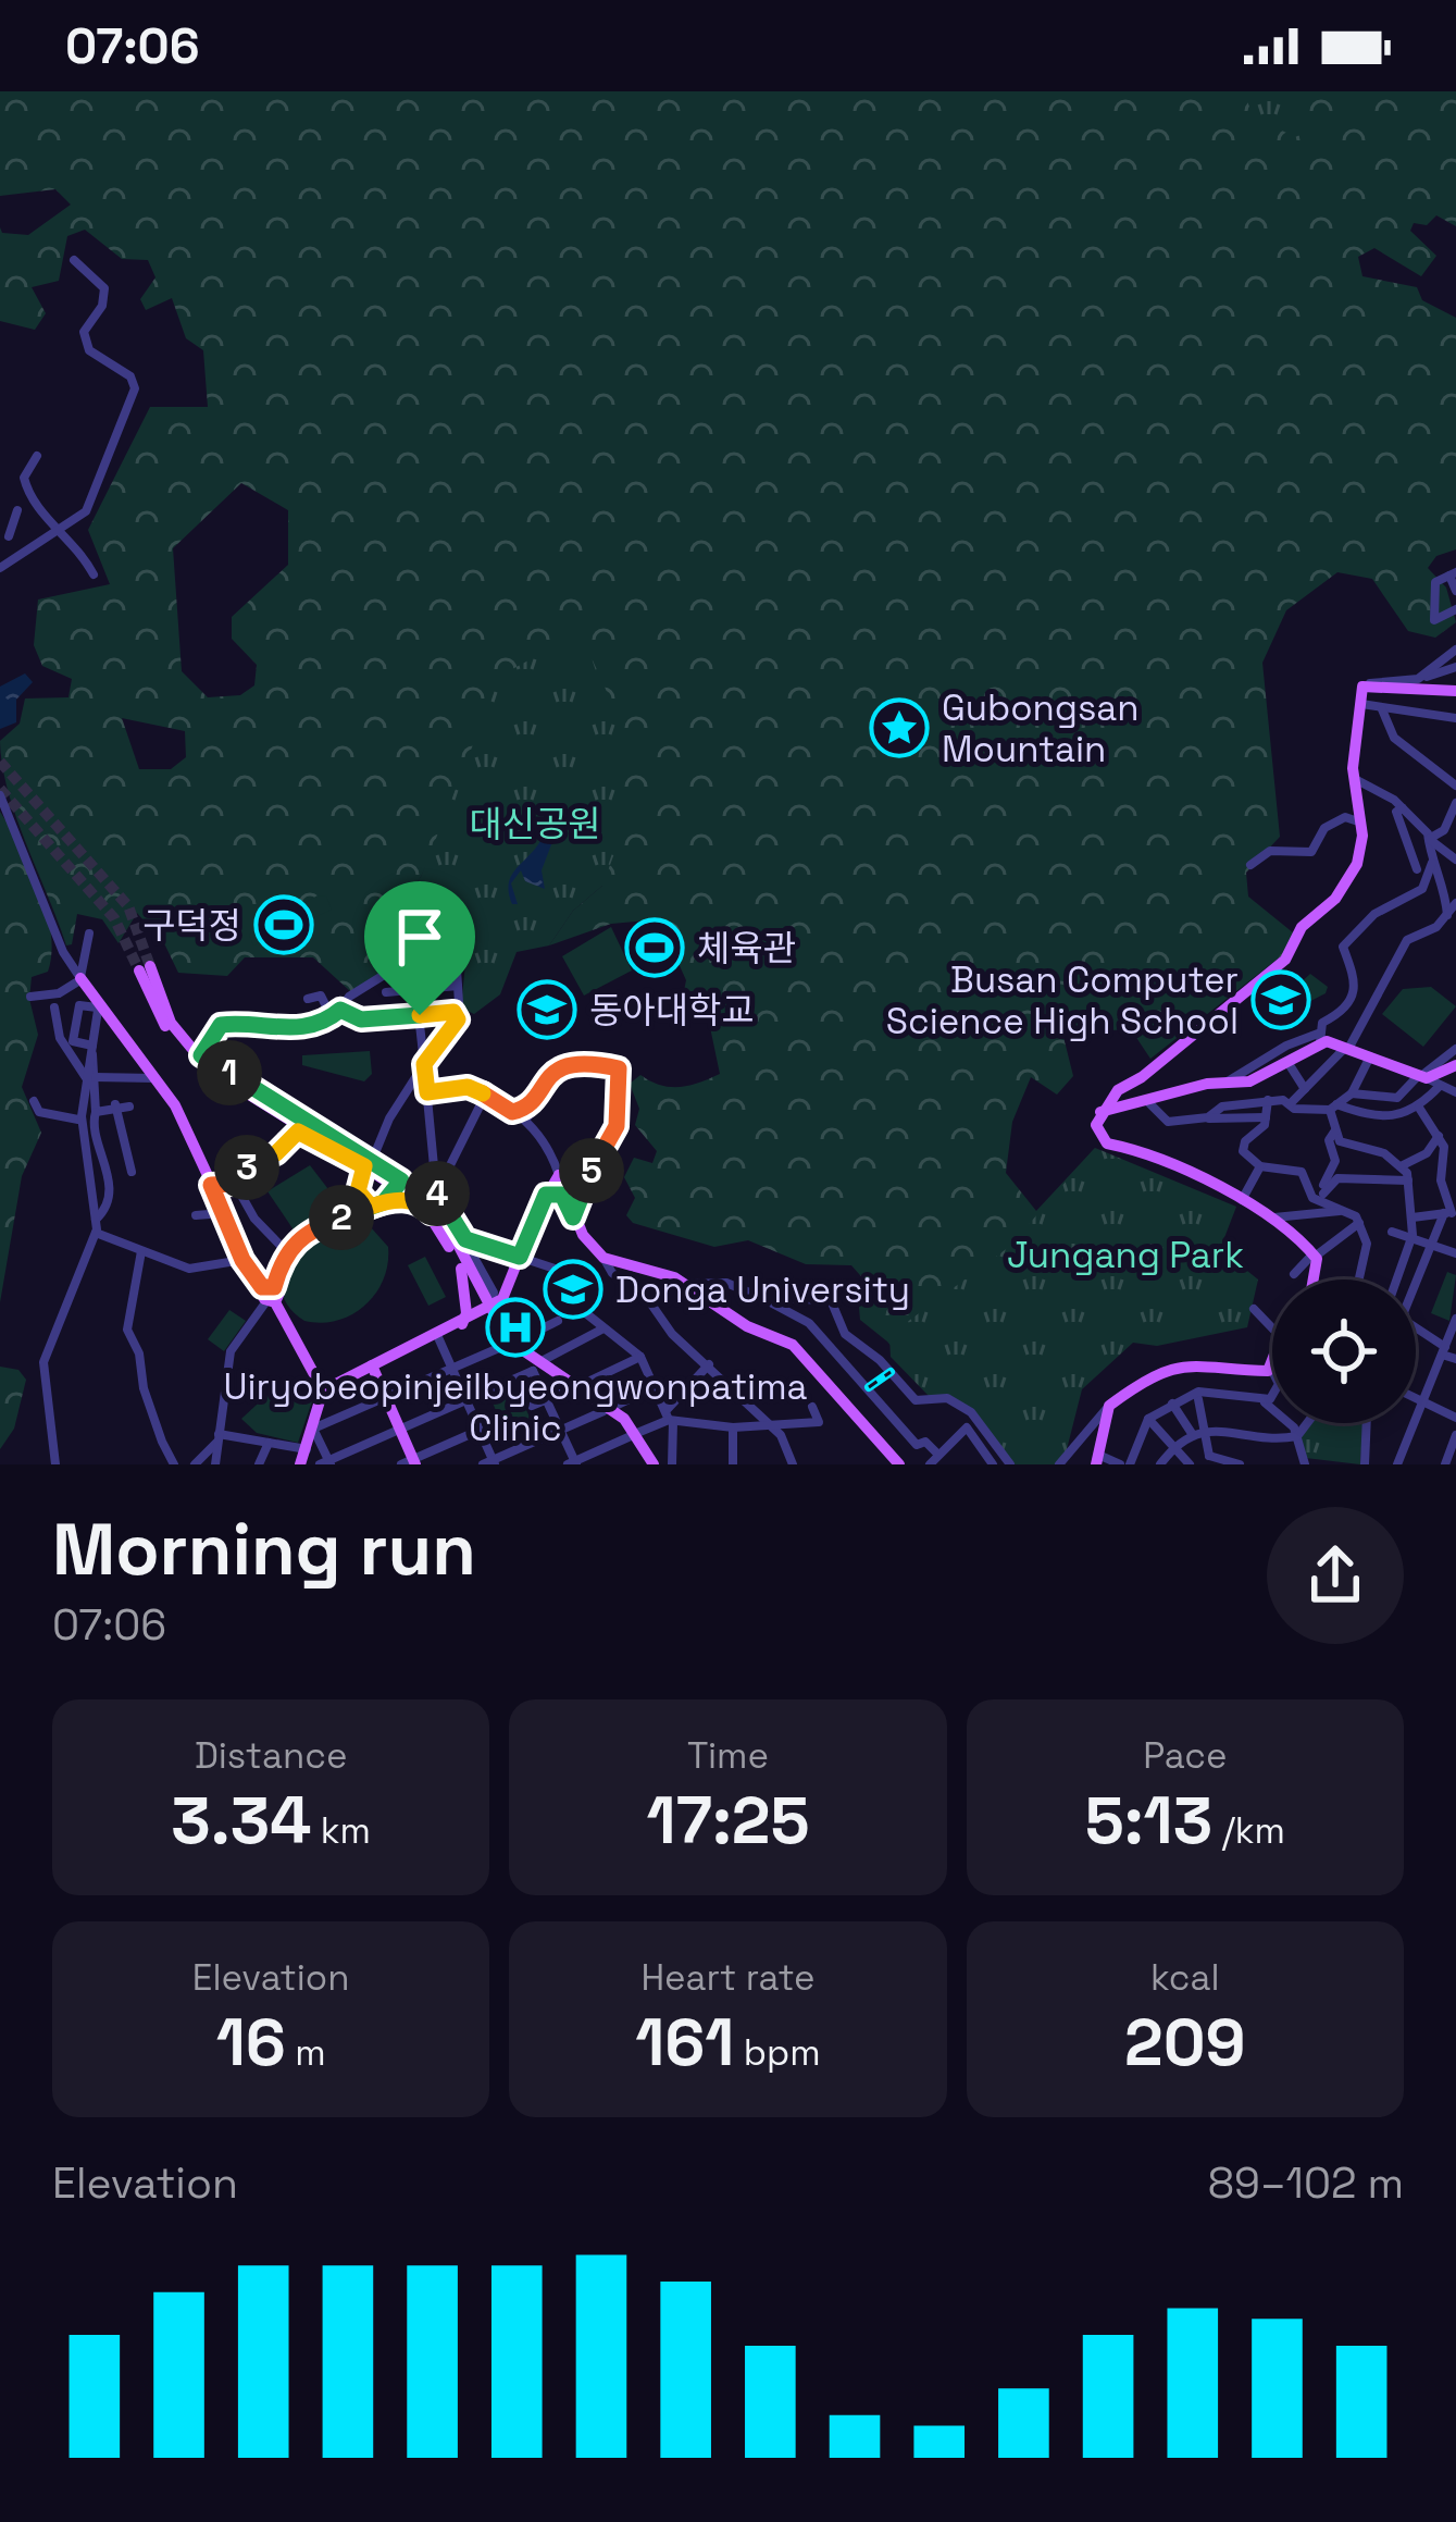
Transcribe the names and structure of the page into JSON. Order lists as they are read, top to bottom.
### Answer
{
  "parks": ["대신공원", "Jungang Park"],
  "places": {
    "place": ["Gubongsan Mountain"],
    "sports": ["구덕정", "체육관"],
    "school or university": ["Busan Computer Science High School", "동아대학교", "Donga University"],
    "hospital": ["Uiryobeopinjeilbyeongwonpatima Clinic"]
  },
  "page": {
    "status": "07:06",
    "pins": [
      "1",
      "3",
      "5",
      "4",
      "2"
    ],
    "heading": ["Morning run", "07:06"],
    "stats": [
      ["Distance", "3.34 km"],
      ["Time", "17:25"],
      ["Pace", "5:13 /km"],
      ["Elevation", "16 m"],
      ["Heart rate", "161 bpm"],
      ["kcal", "209"]
    ],
    "chart": ["Elevation", "89–102 m"]
  }
}
